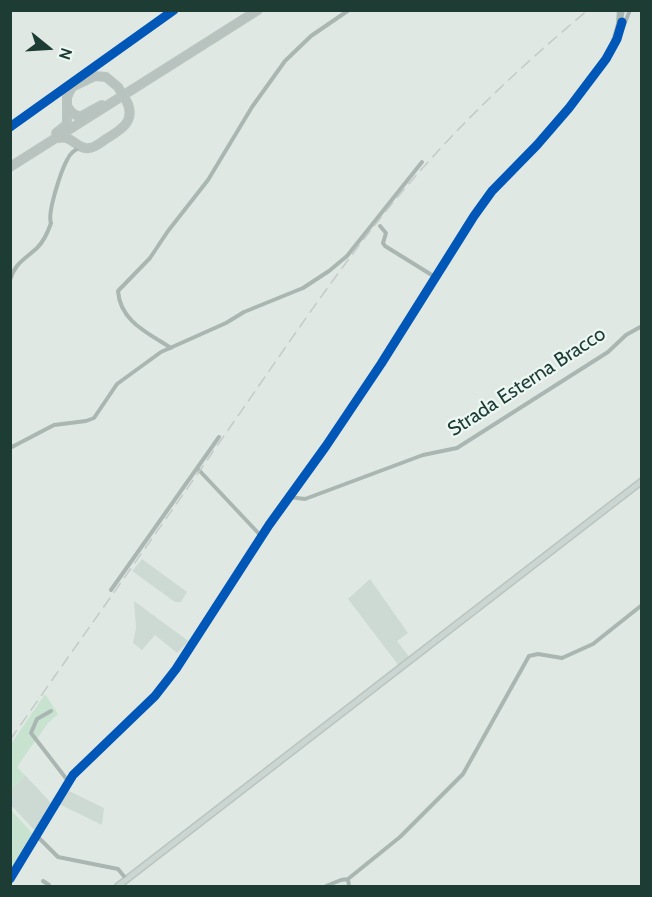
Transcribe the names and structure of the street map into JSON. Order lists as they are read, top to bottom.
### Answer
{
  "streets": {
    "street": ["Strada Esterna Bracco"]
  },
  "north": "right"
}
